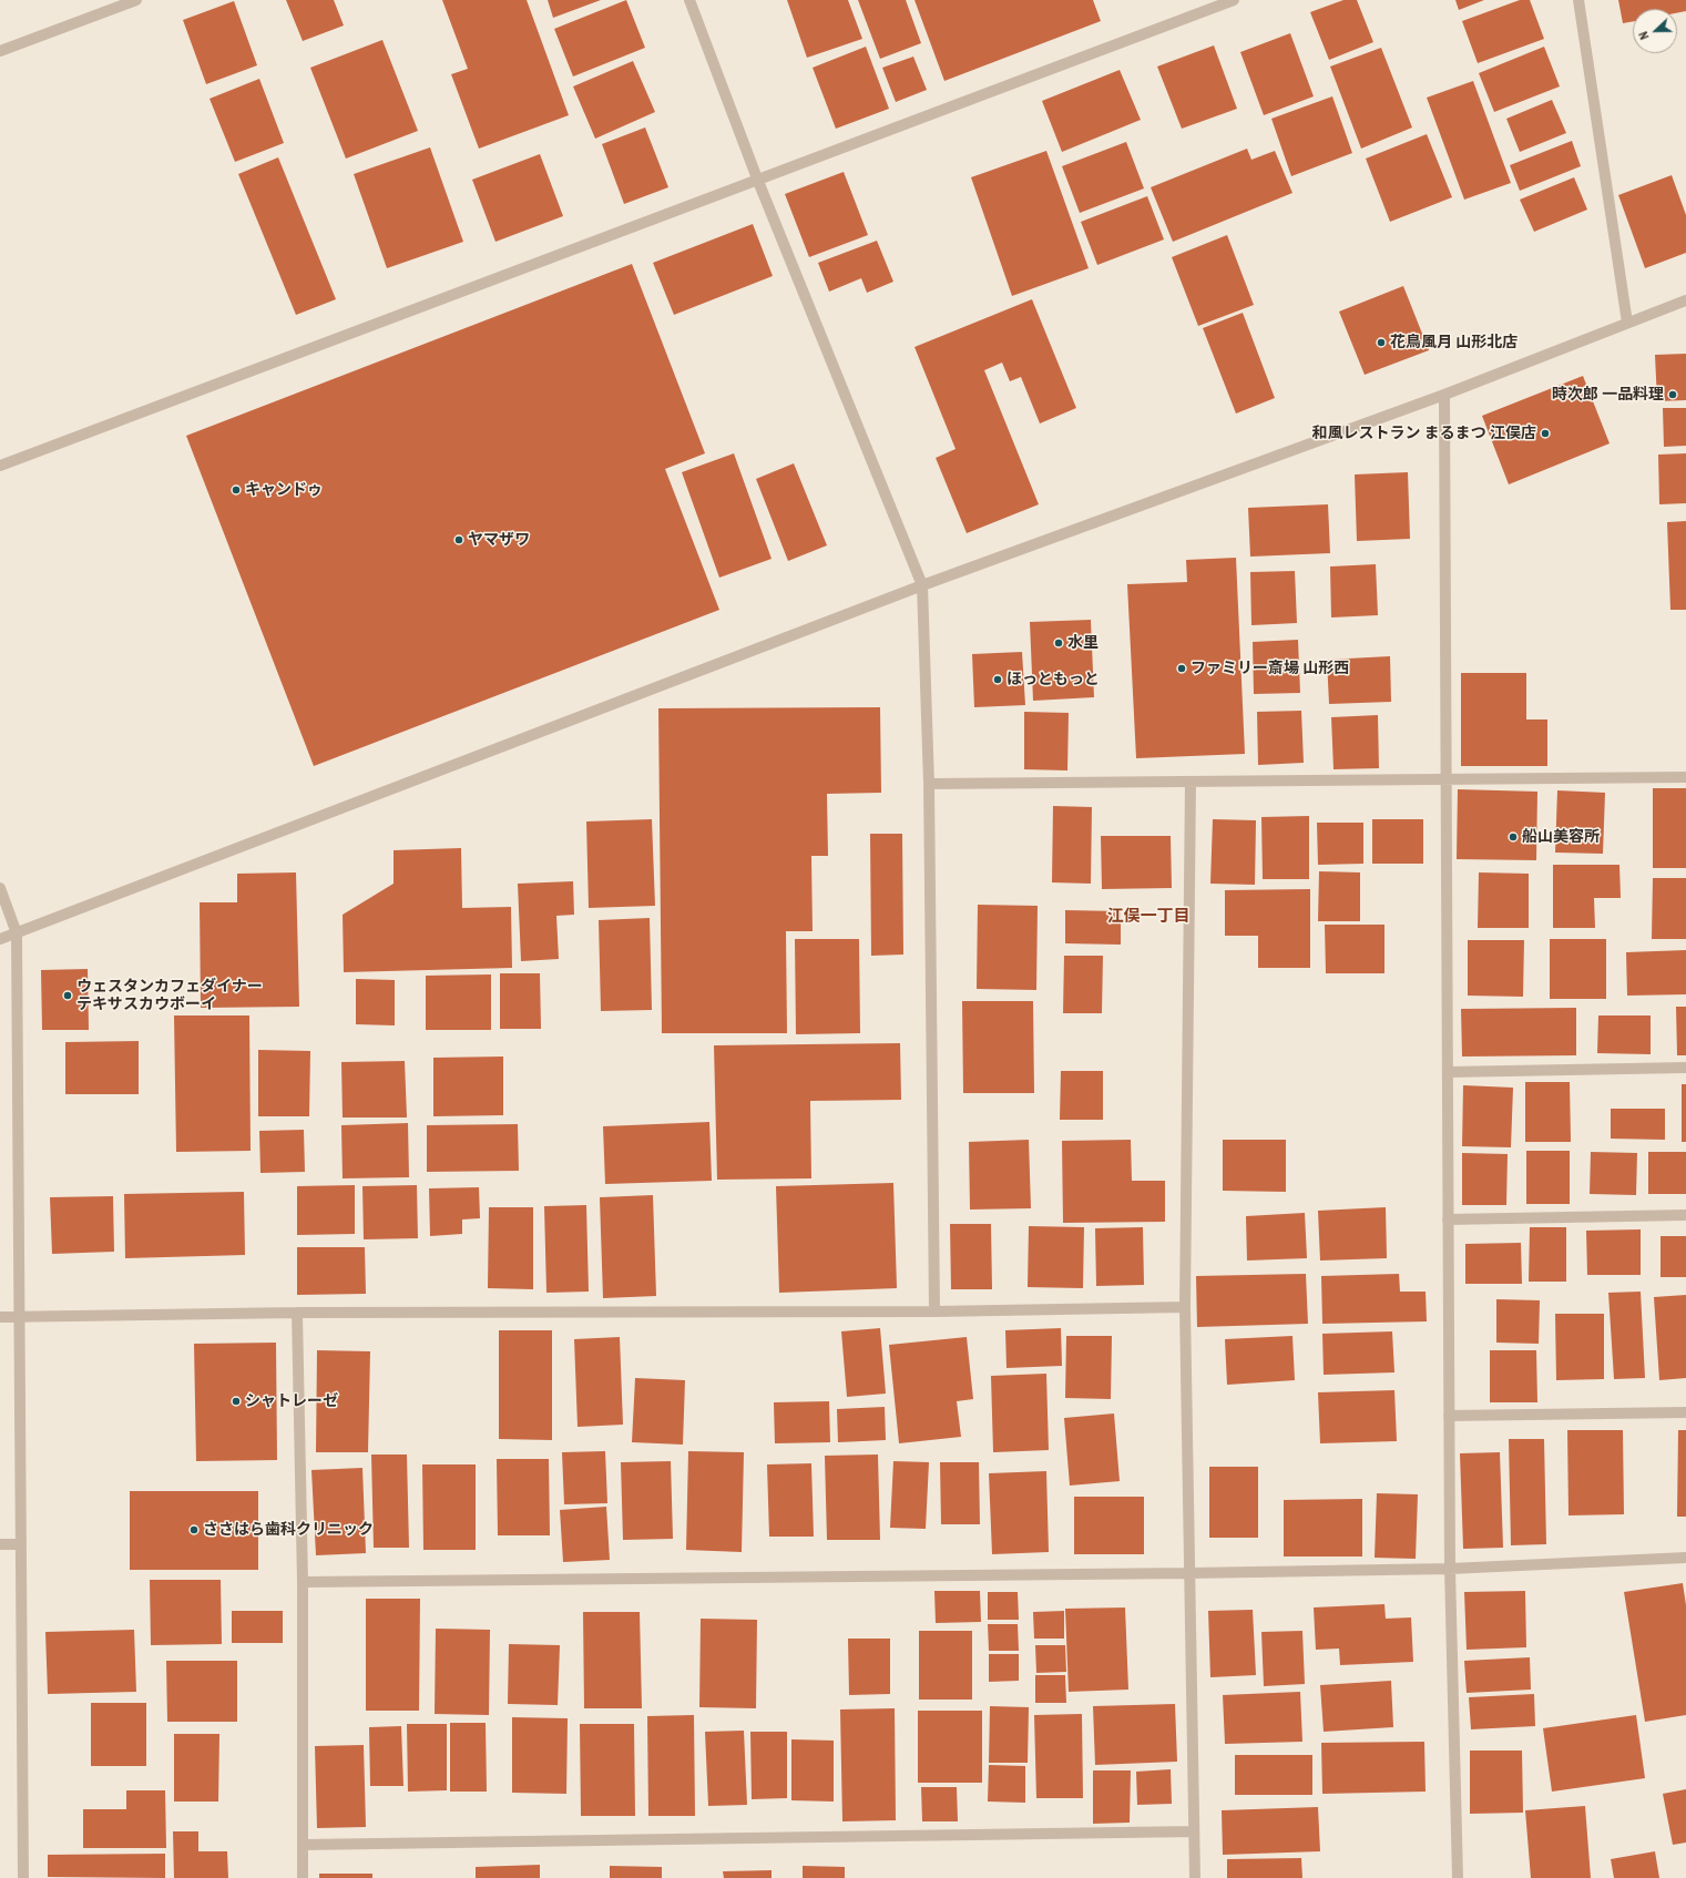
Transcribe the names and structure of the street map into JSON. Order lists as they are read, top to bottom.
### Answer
{
  "districts": ["江俣一丁目"],
  "places": [
    "花鳥風月 山形北店",
    "時次郎 一品料理",
    "和風レストラン まるまつ 江俣店",
    "キャンドゥ",
    "ヤマザワ",
    "水里",
    "ファミリー斎場 山形西",
    "ほっともっと",
    "船山美容所",
    "ウェスタンカフェダイナー テキサスカウボーイ",
    "シャトレーゼ",
    "ささはら歯科クリニック"
  ],
  "north": "left"
}
